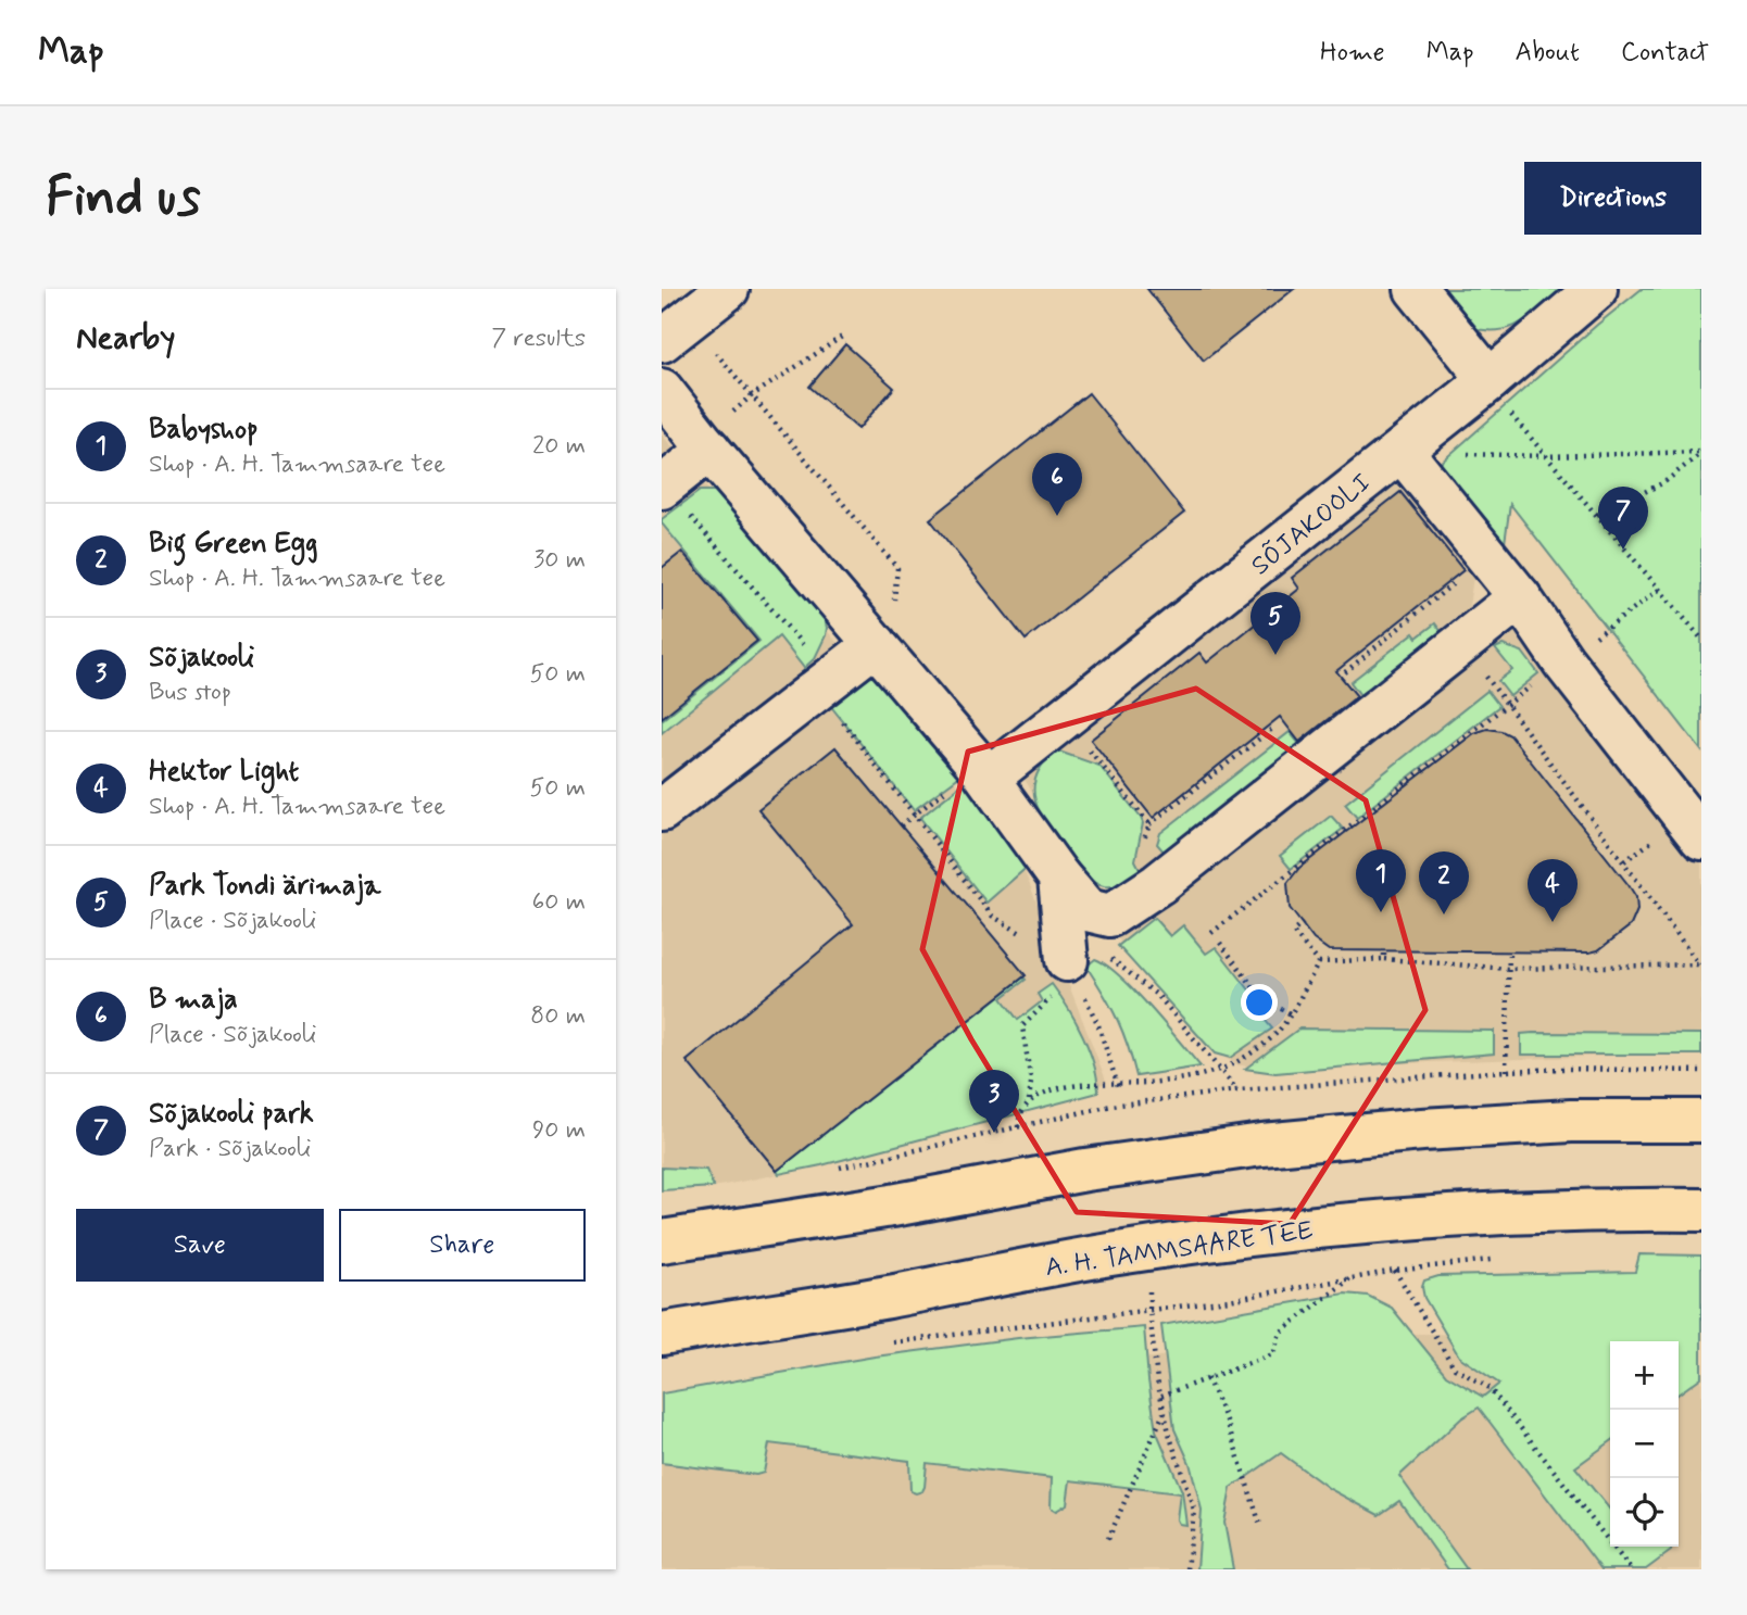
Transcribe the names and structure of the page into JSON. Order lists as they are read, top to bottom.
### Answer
{
  "streets": {
    "main road": ["A. H. TAMMSAARE TEE"],
    "street": ["SÕJAKOOLI"]
  },
  "page": {
    "header": "Map",
    "nav": [
      "Home",
      "Map",
      "About",
      "Contact"
    ],
    "buttons": [
      "Directions",
      ["Save", "Share"]
    ],
    "title": "Find us",
    "heading": ["Nearby", "7 results"],
    "list": [
      {
        "mark": "1",
        "name": "Babyshop",
        "note": "Shop · A. H. Tammsaare tee",
        "value": "20 m"
      },
      {
        "mark": "2",
        "name": "Big Green Egg",
        "note": "Shop · A. H. Tammsaare tee",
        "value": "30 m"
      },
      {
        "mark": "3",
        "name": "Sõjakooli",
        "note": "Bus stop",
        "value": "50 m"
      },
      {
        "mark": "4",
        "name": "Hektor Light",
        "note": "Shop · A. H. Tammsaare tee",
        "value": "50 m"
      },
      {
        "mark": "5",
        "name": "Park Tondi ärimaja",
        "note": "Place · Sõjakooli",
        "value": "60 m"
      },
      {
        "mark": "6",
        "name": "B maja",
        "note": "Place · Sõjakooli",
        "value": "80 m"
      },
      {
        "mark": "7",
        "name": "Sõjakooli park",
        "note": "Park · Sõjakooli",
        "value": "90 m"
      }
    ],
    "pins": [
      "6",
      "7",
      "5",
      "1",
      "2",
      "4",
      "3"
    ],
    "map_buttons": ["+", "−"]
  }
}
